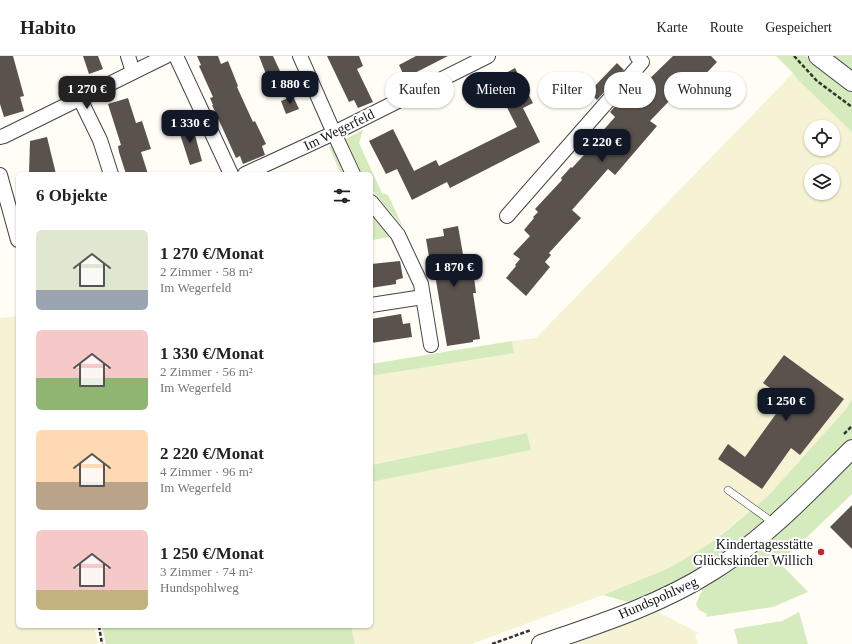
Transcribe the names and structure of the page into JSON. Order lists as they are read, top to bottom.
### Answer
{
  "streets": {
    "street": ["Im Wegerfeld", "Hundspohlweg"]
  },
  "places": ["Kindertagesstätte Glückskinder Willich"],
  "page": {
    "header": "Habito",
    "nav": ["Karte", "Route", "Gespeichert"],
    "price": [
      "1 880 €",
      "1 270 €",
      "1 330 €",
      "2 220 €",
      "1 870 €",
      "1 250 €"
    ],
    "chip": [
      "Kaufen",
      "Mieten",
      "Filter",
      "Neu",
      "Wohnung"
    ],
    "heading": "6 Objekte",
    "list": [
      {
        "name": "1 270 €/Monat",
        "note": "2 Zimmer · 58 m² · Im Wegerfeld"
      },
      {
        "name": "1 330 €/Monat",
        "note": "2 Zimmer · 56 m² · Im Wegerfeld"
      },
      {
        "name": "2 220 €/Monat",
        "note": "4 Zimmer · 96 m² · Im Wegerfeld"
      },
      {
        "name": "1 250 €/Monat",
        "note": "3 Zimmer · 74 m² · Hundspohlweg"
      }
    ]
  }
}
